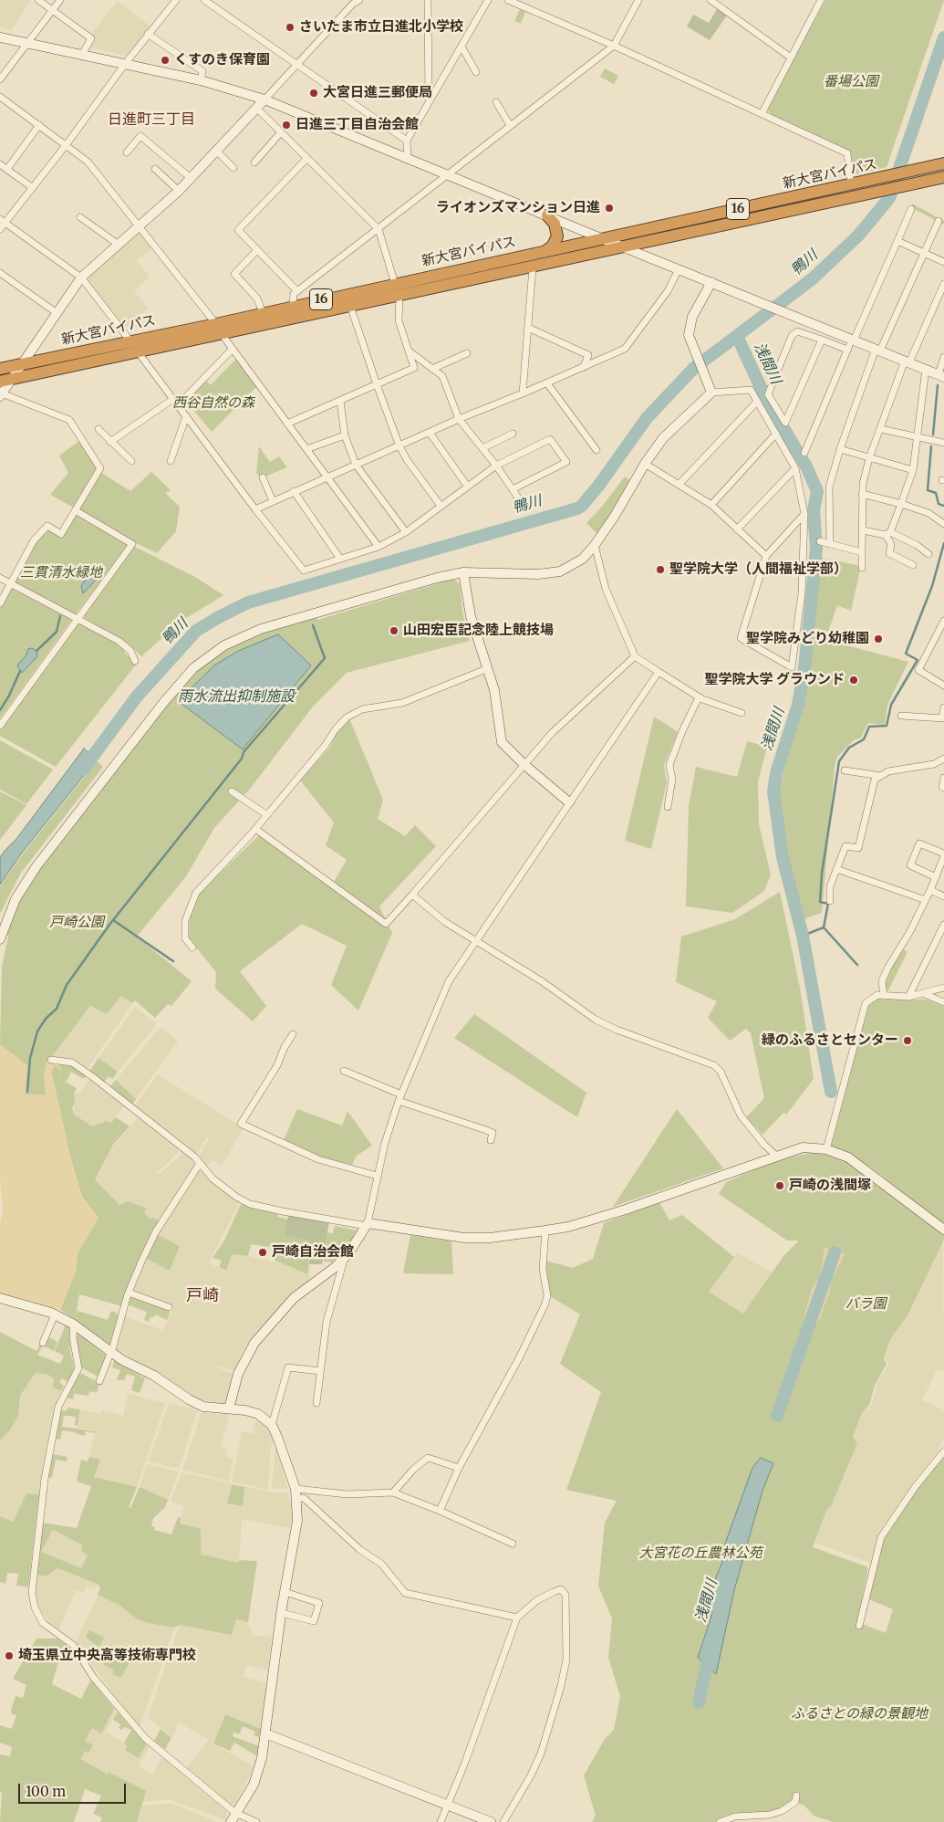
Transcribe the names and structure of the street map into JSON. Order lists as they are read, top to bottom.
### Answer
{
  "streets": {
    "highway": ["新大宮バイパス", "16"]
  },
  "districts": ["日進町三丁目", "戸崎"],
  "water": ["鴨川", "浅間川", "雨水流出抑制施設"],
  "parks": [
    "番場公園",
    "西谷自然の森",
    "三貫清水緑地",
    "戸崎公園",
    "バラ園",
    "大宮花の丘農林公苑",
    "ふるさとの緑の景観地"
  ],
  "places": [
    "さいたま市立日進北小学校",
    "くすのき保育園",
    "大宮日進三郵便局",
    "日進三丁目自治会館",
    "ライオンズマンション日進",
    "聖学院大学（人間福祉学部）",
    "山田宏臣記念陸上競技場",
    "聖学院みどり幼稚園",
    "聖学院大学 グラウンド",
    "緑のふるさとセンター",
    "戸崎の浅間塚",
    "戸崎自治会館",
    "埼玉県立中央高等技術専門校"
  ],
  "scale_bar": "100 m"
}
